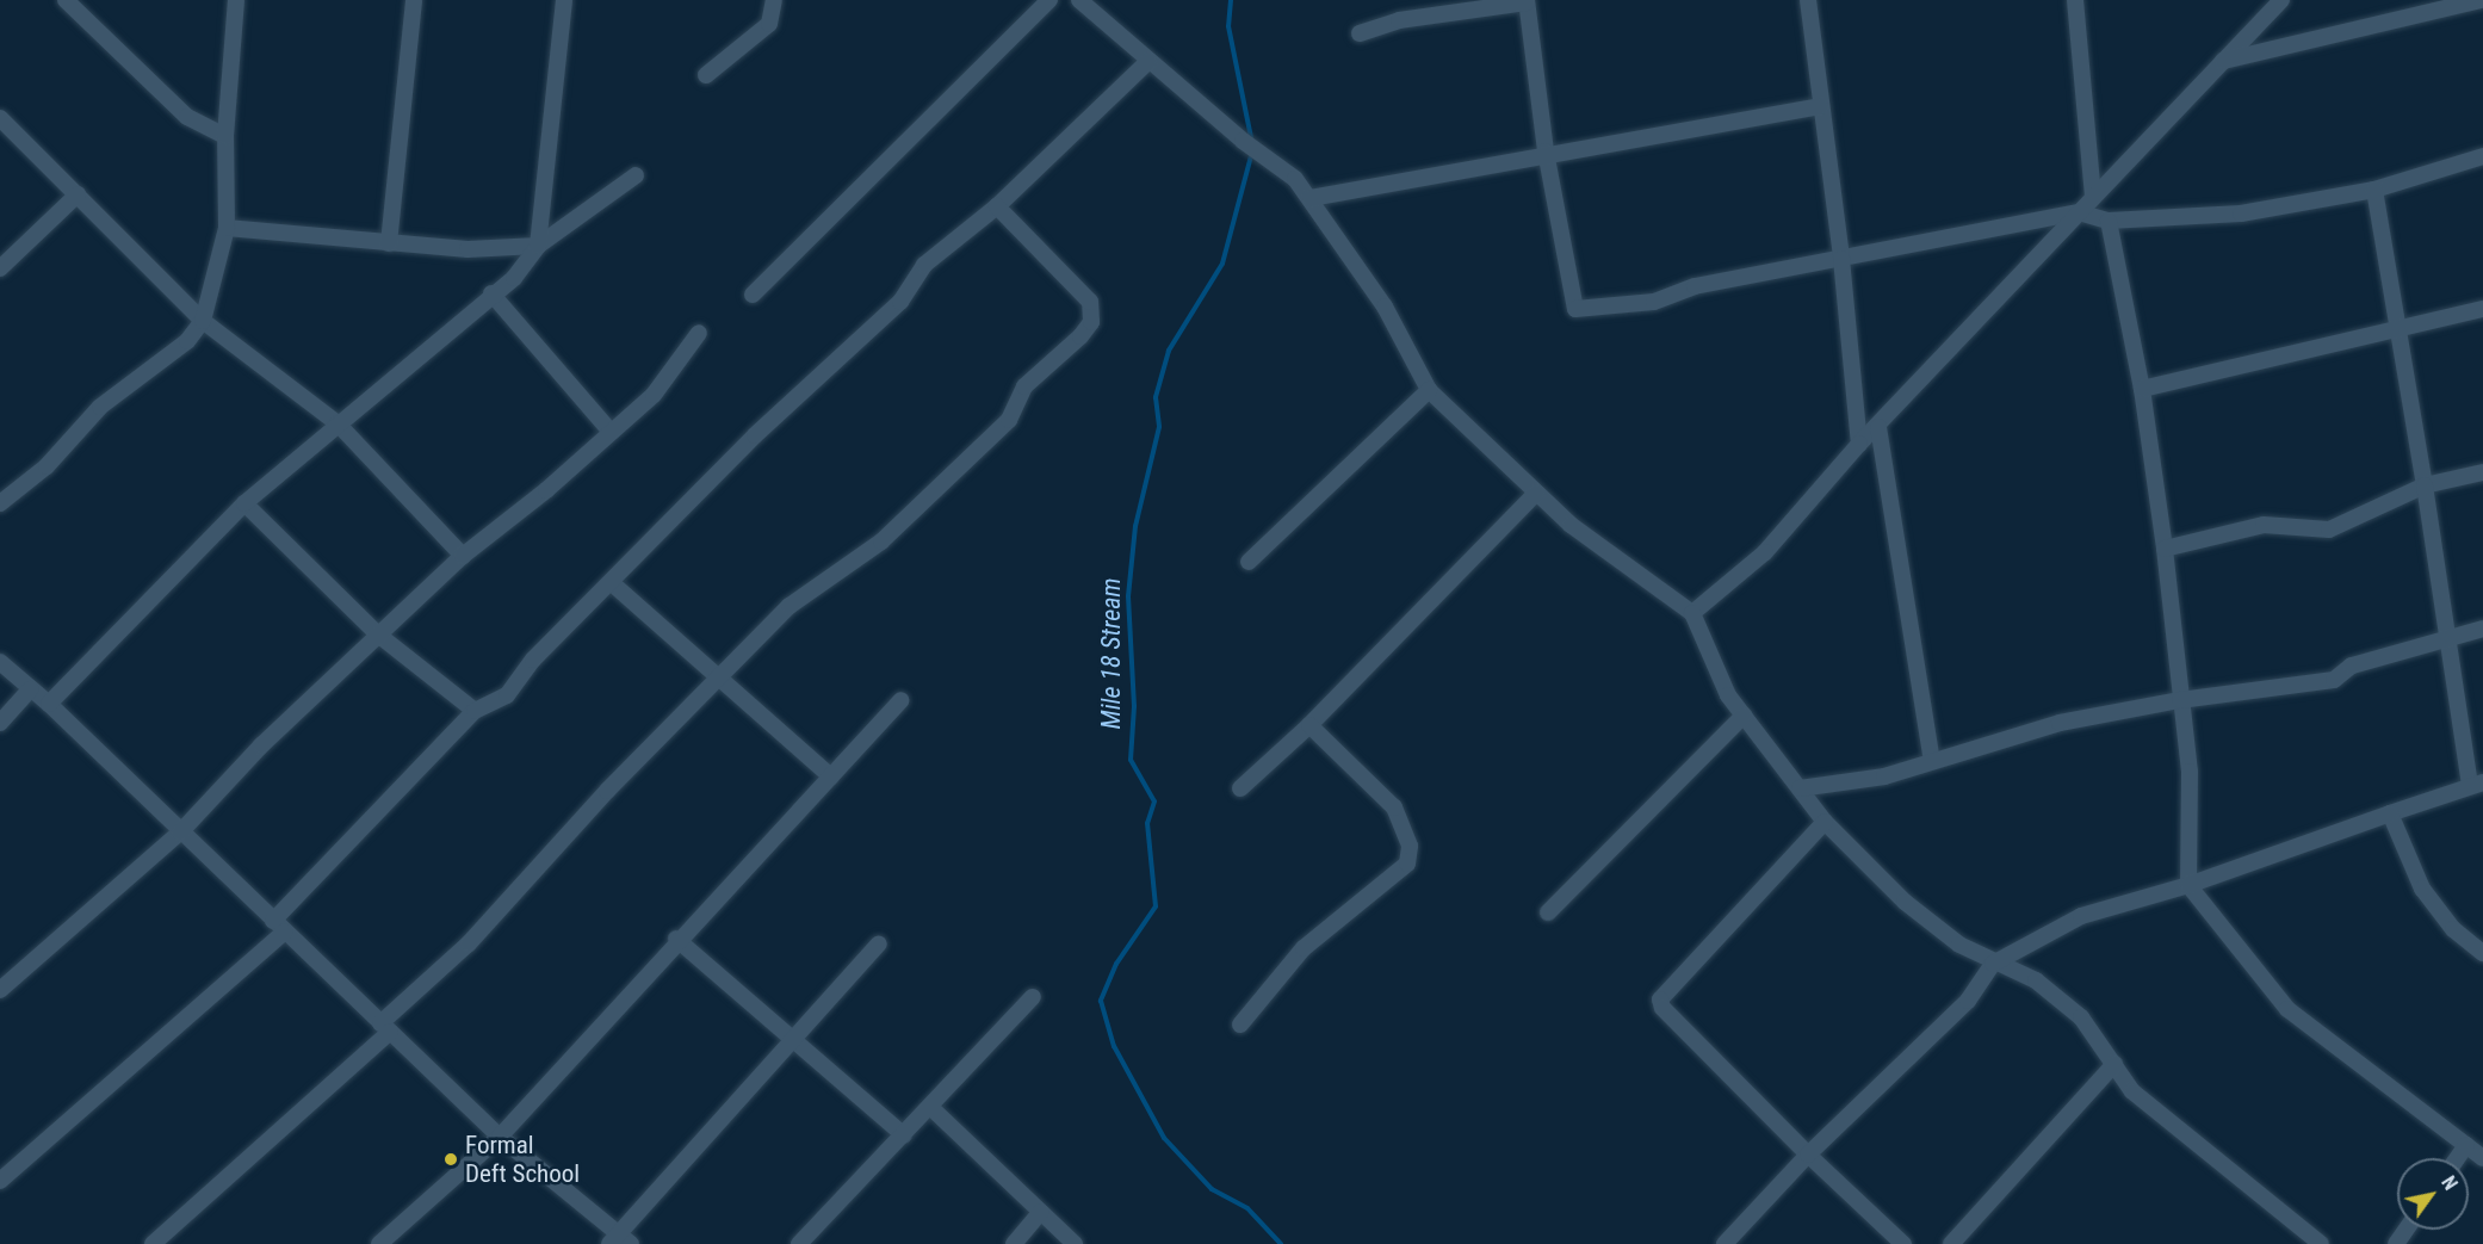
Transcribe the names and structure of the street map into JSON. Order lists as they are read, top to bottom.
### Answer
{
  "water": ["Mile 18 Stream"],
  "places": ["Formal Deft School"],
  "north": "top right"
}
